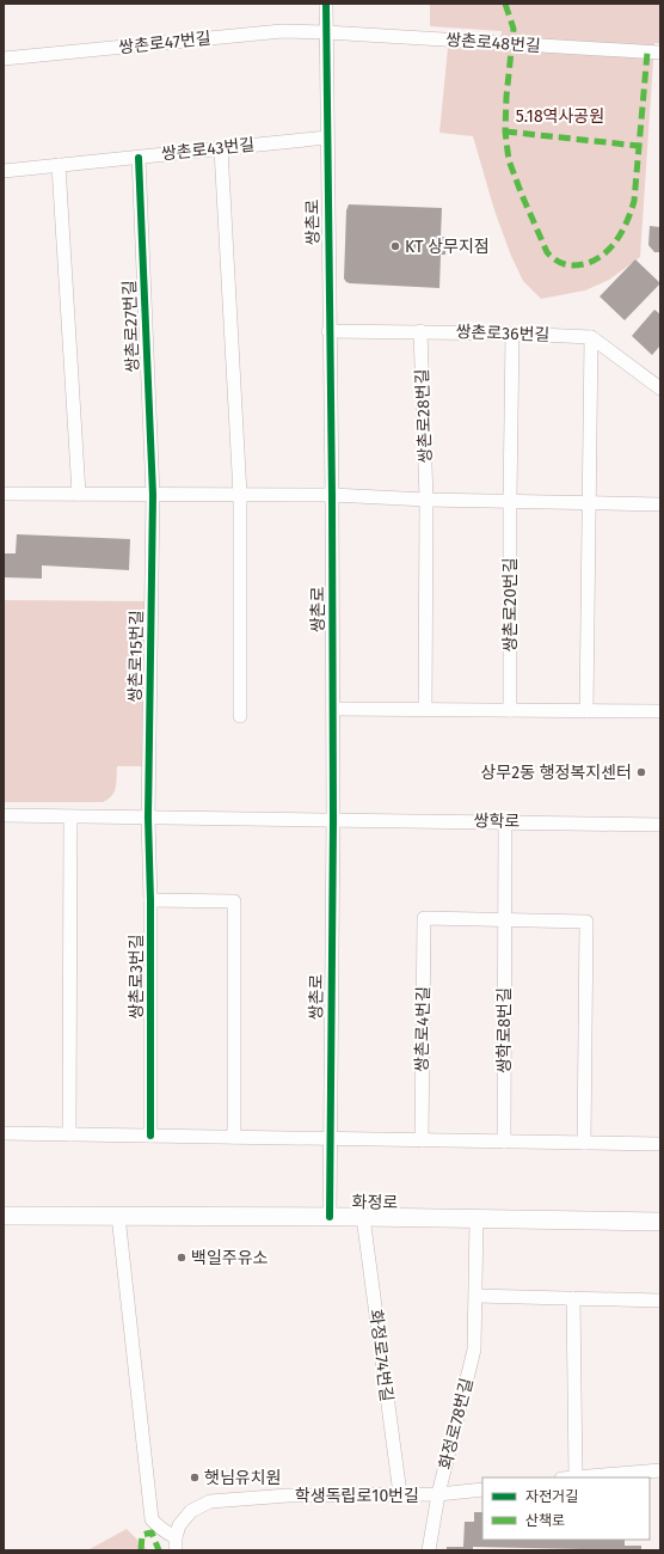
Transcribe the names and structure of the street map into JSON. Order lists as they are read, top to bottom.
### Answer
{
  "streets": {
    "street": [
      "쌍촌로47번길",
      "쌍촌로48번길",
      "쌍촌로43번길",
      "쌍촌로",
      "쌍촌로27번길",
      "쌍촌로36번길",
      "쌍촌로28번길",
      "쌍촌로20번길",
      "쌍촌로15번길",
      "쌍학로",
      "쌍촌로3번길",
      "쌍촌로4번길",
      "쌍학로8번길",
      "화정로",
      "화정로74번길",
      "화정로78번길",
      "학생독립로10번길"
    ]
  },
  "crossings": [
    ["쌍촌로47번길", "쌍촌로48번길"],
    ["쌍촌로47번길", "쌍촌로"],
    ["쌍촌로48번길", "쌍촌로"],
    ["쌍촌로43번길", "쌍촌로"],
    ["쌍촌로43번길", "쌍촌로27번길"],
    ["쌍촌로", "쌍촌로36번길"],
    ["쌍촌로", "쌍학로"],
    ["쌍촌로", "화정로"],
    ["쌍촌로27번길", "쌍촌로15번길"],
    ["쌍촌로36번길", "쌍촌로28번길"],
    ["쌍촌로15번길", "쌍촌로3번길"],
    ["쌍학로", "쌍학로8번길"],
    ["쌍촌로4번길", "쌍학로8번길"],
    ["화정로", "화정로74번길"],
    ["화정로", "화정로78번길"],
    ["화정로74번길", "학생독립로10번길"],
    ["화정로78번길", "학생독립로10번길"]
  ],
  "parks": ["5.18역사공원"],
  "places": [
    "KT 상무지점",
    "상무2동 행정복지센터",
    "백일주유소",
    "햇님유치원"
  ],
  "legend": ["자전거길", "산책로"]
}
